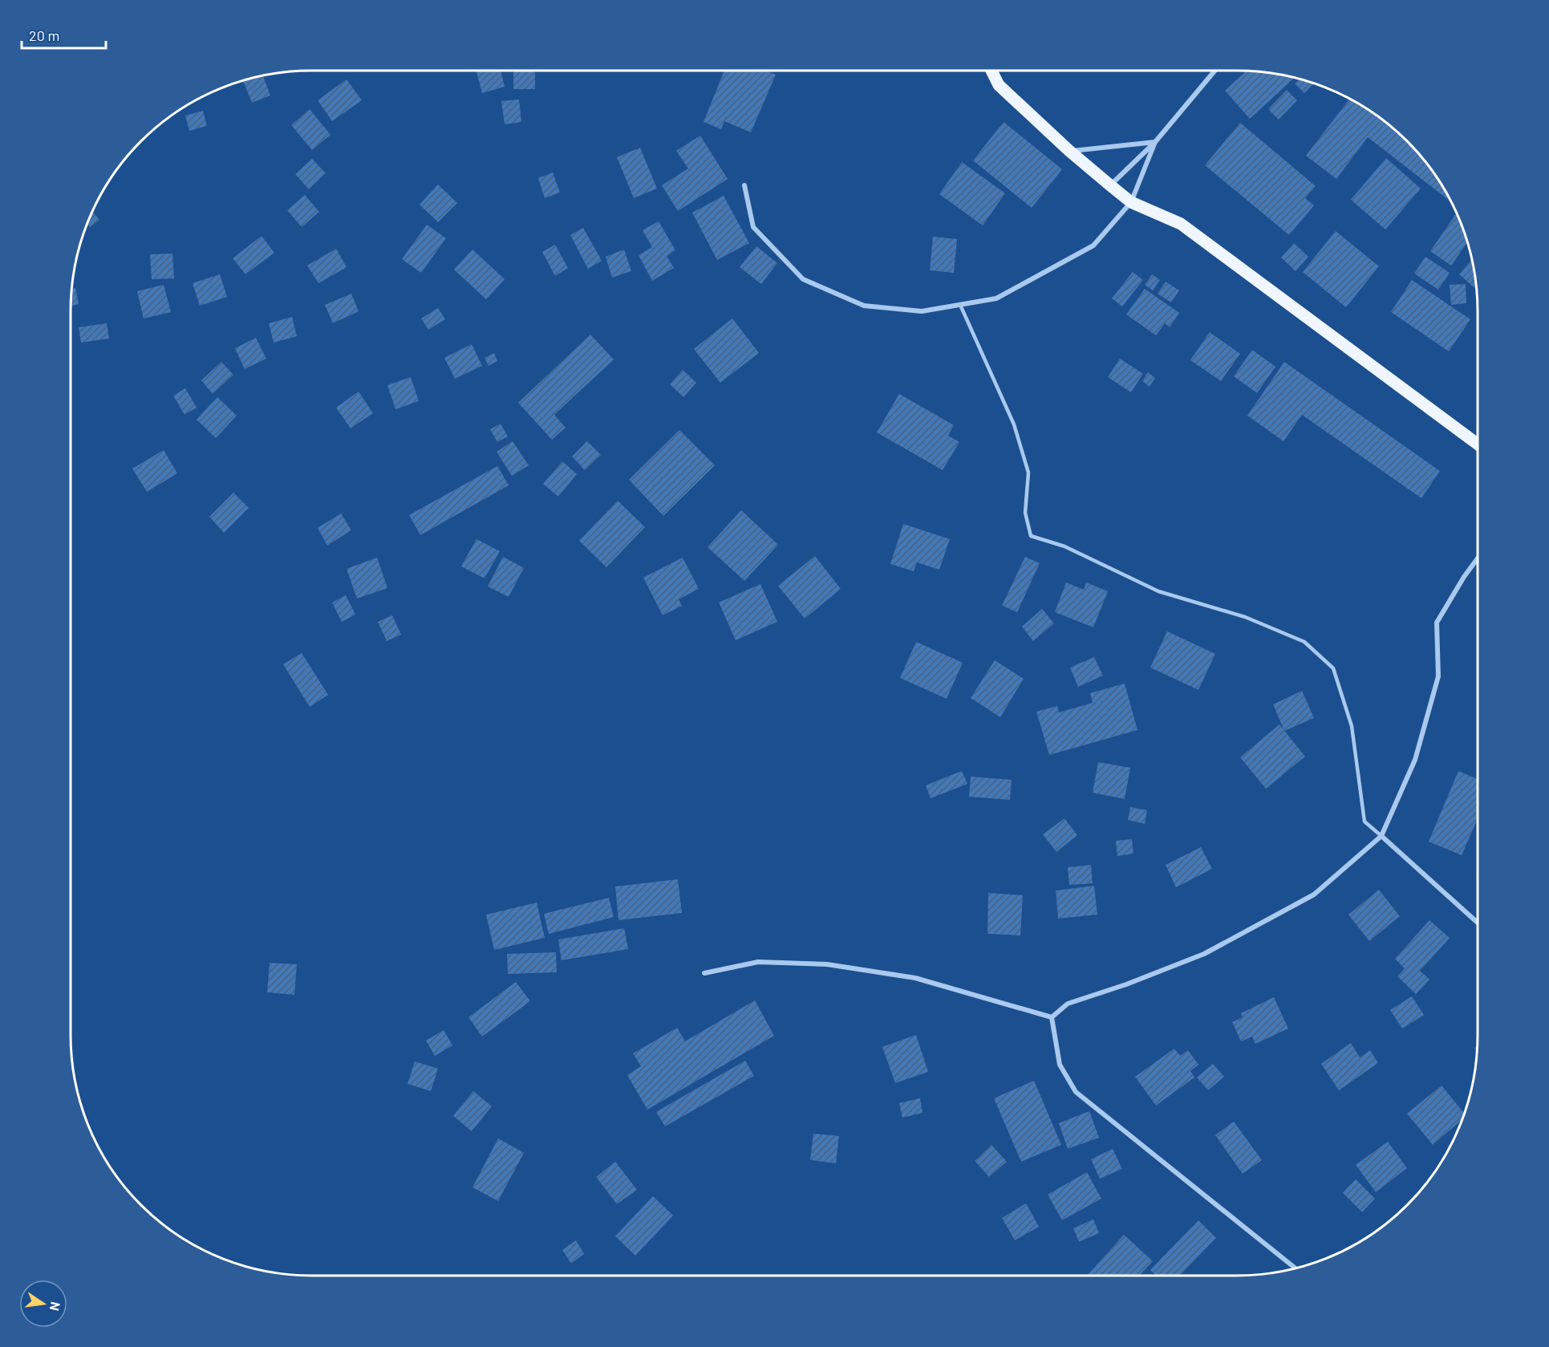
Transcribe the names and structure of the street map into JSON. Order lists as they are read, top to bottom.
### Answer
{
  "scale_bar": "20 m",
  "north": "right"
}
